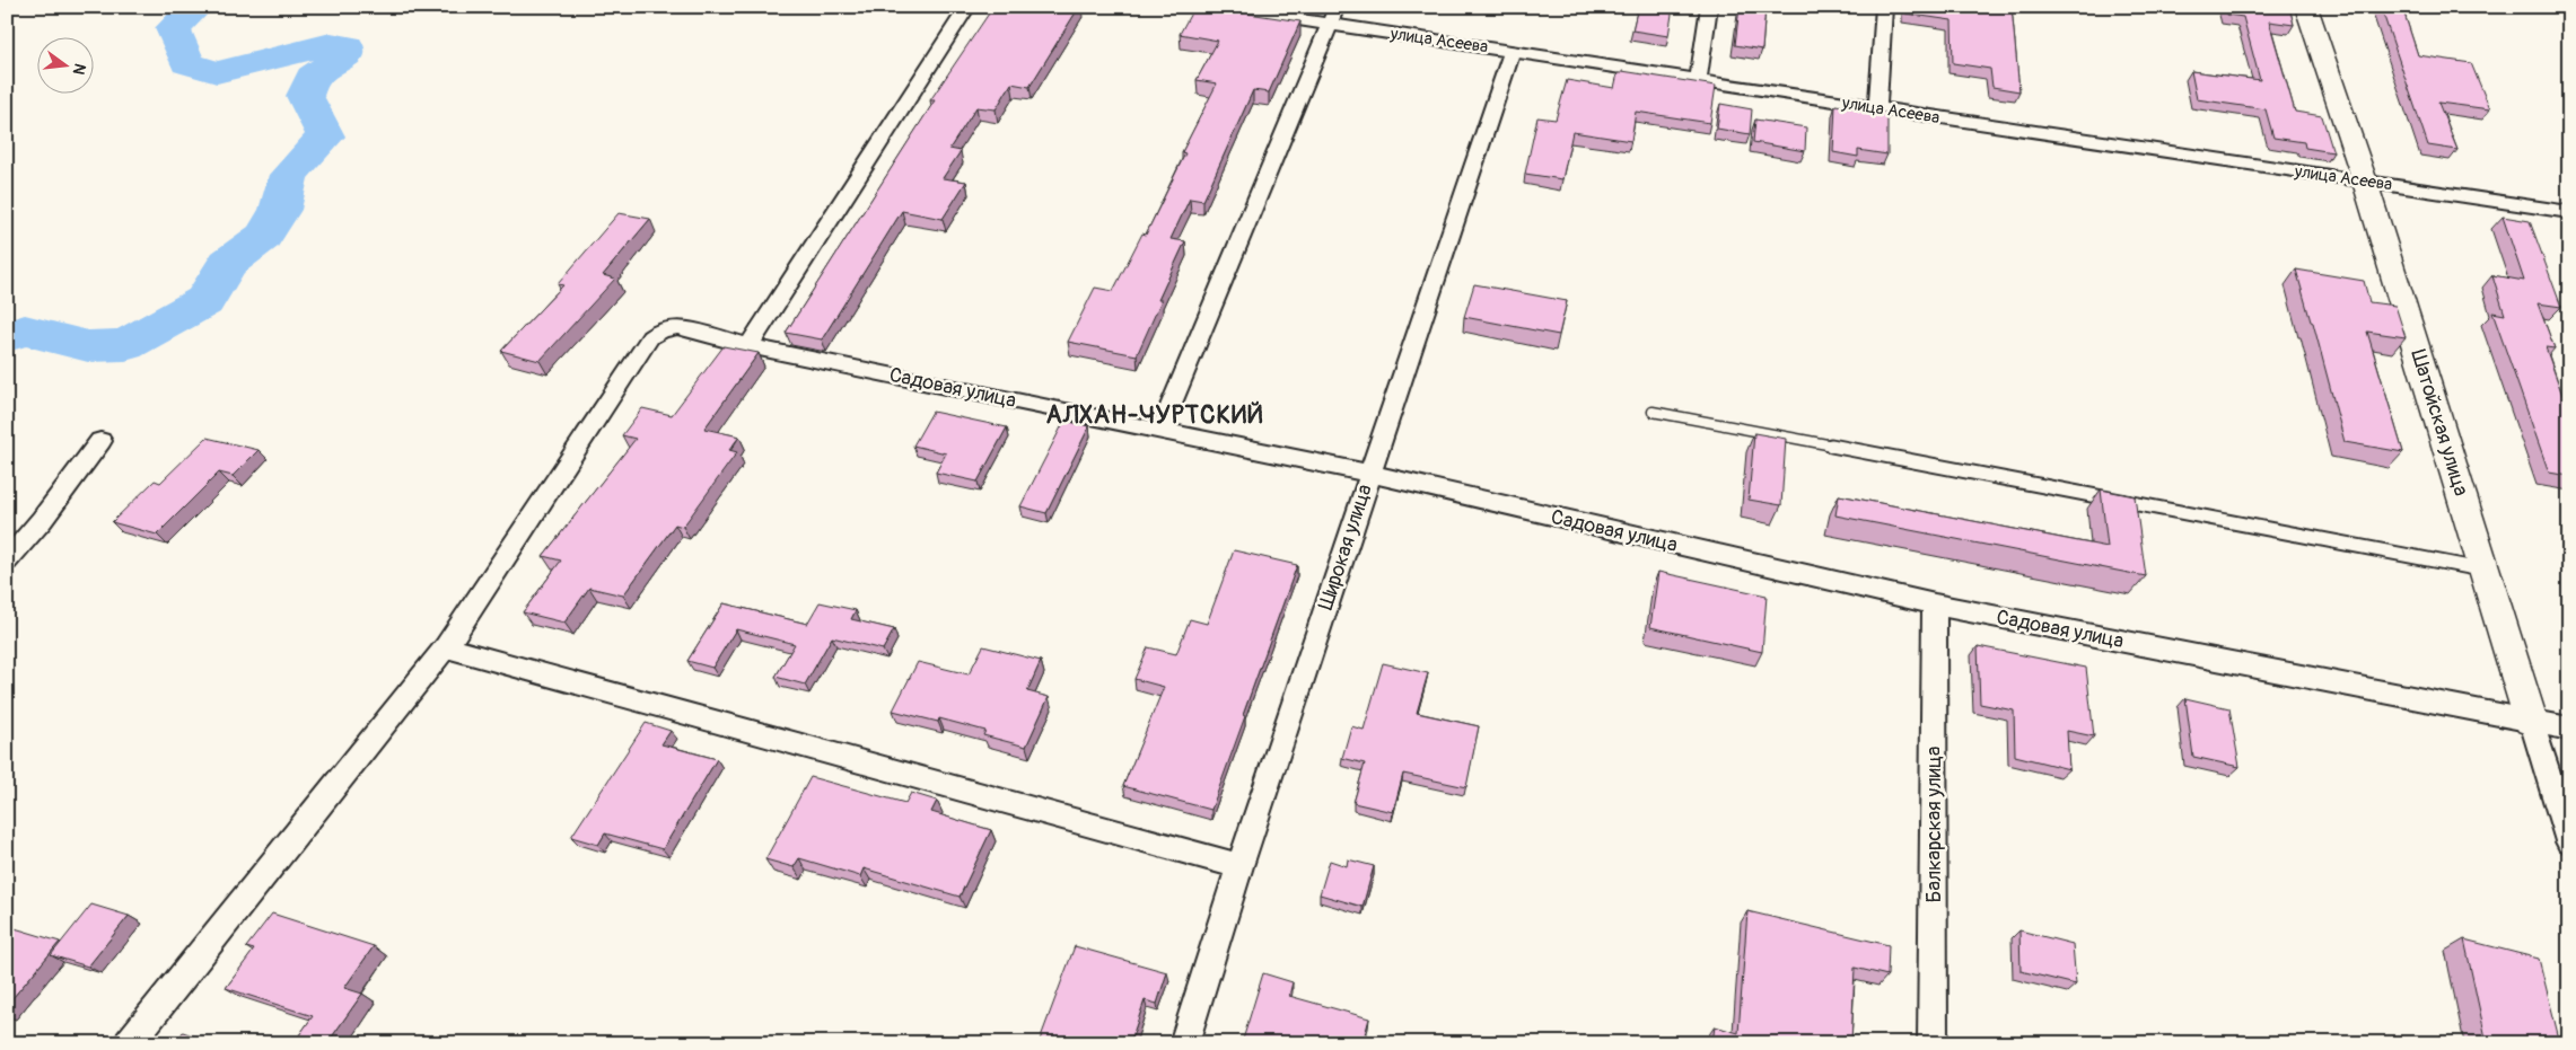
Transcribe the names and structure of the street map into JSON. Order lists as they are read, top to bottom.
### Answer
{
  "streets": {
    "street": [
      "улица Асеева",
      "Садовая улица",
      "Шатойская улица",
      "Широкая улица",
      "Балкарская улица"
    ]
  },
  "crossings": [
    ["улица Асеева", "Шатойская улица"],
    ["улица Асеева", "Широкая улица"],
    ["Садовая улица", "Шатойская улица"],
    ["Садовая улица", "Широкая улица"],
    ["Садовая улица", "Балкарская улица"]
  ],
  "districts": ["АЛХАН-ЧУРТСКИЙ"],
  "north": "right"
}
